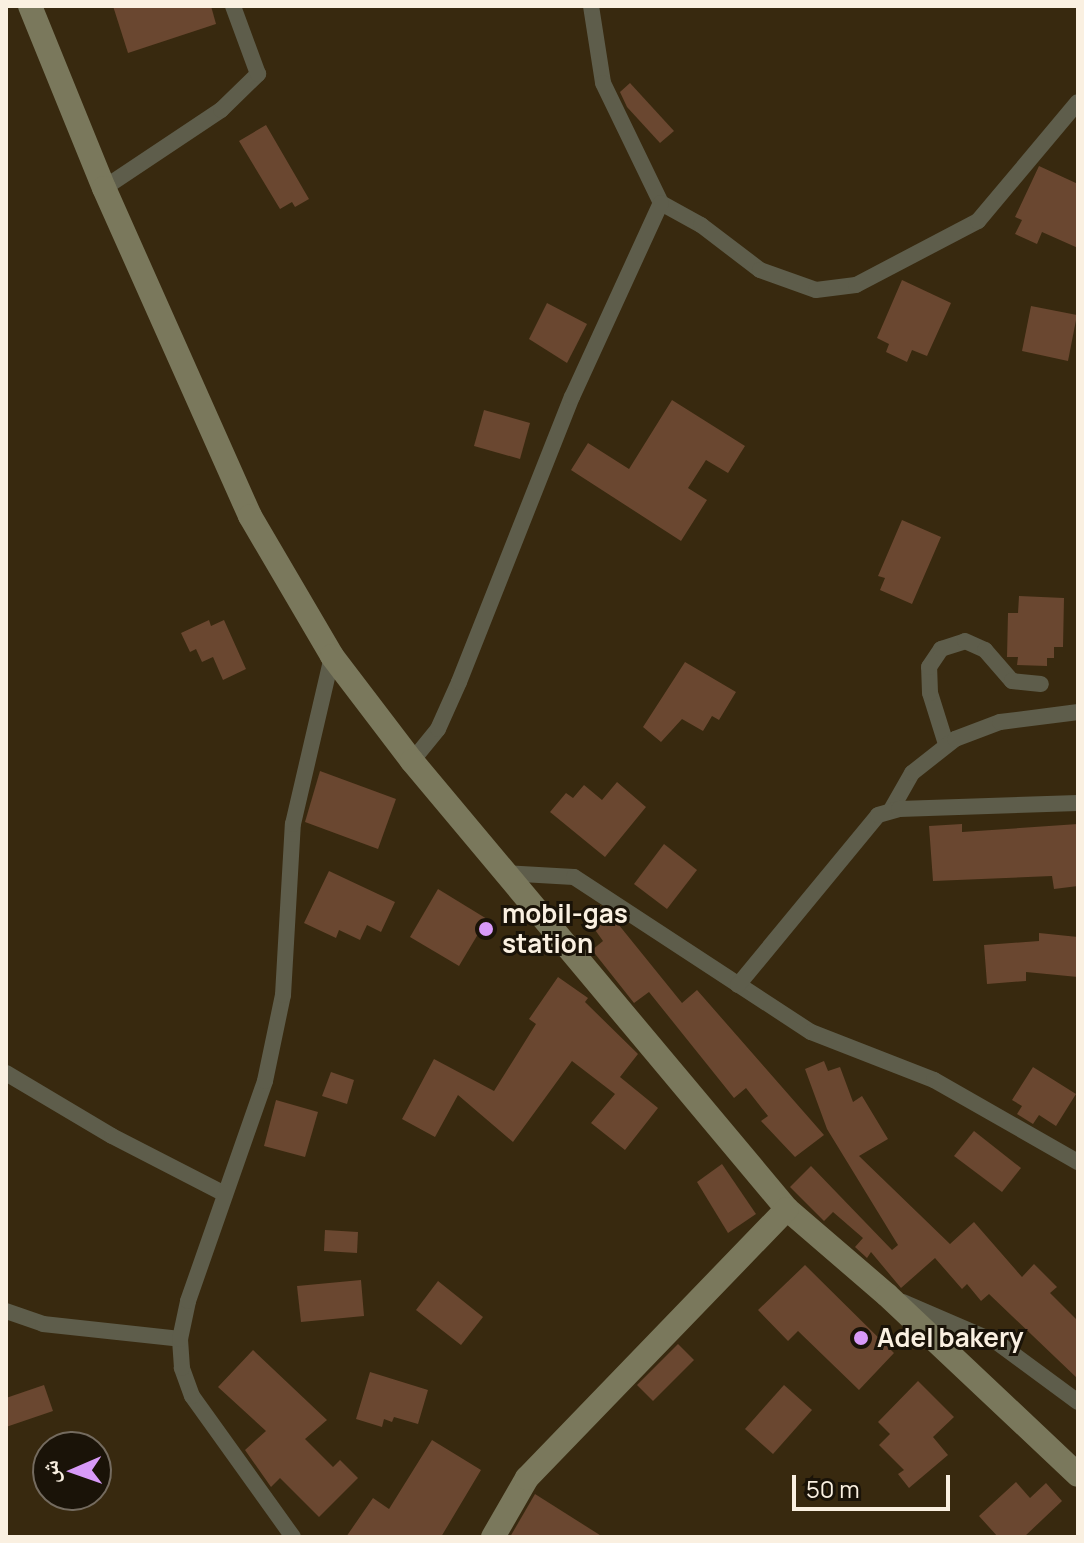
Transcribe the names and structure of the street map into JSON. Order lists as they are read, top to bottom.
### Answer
{
  "places": ["mobil-gas station", "Adel bakery"],
  "scale_bar": "50 m",
  "north": "left"
}
